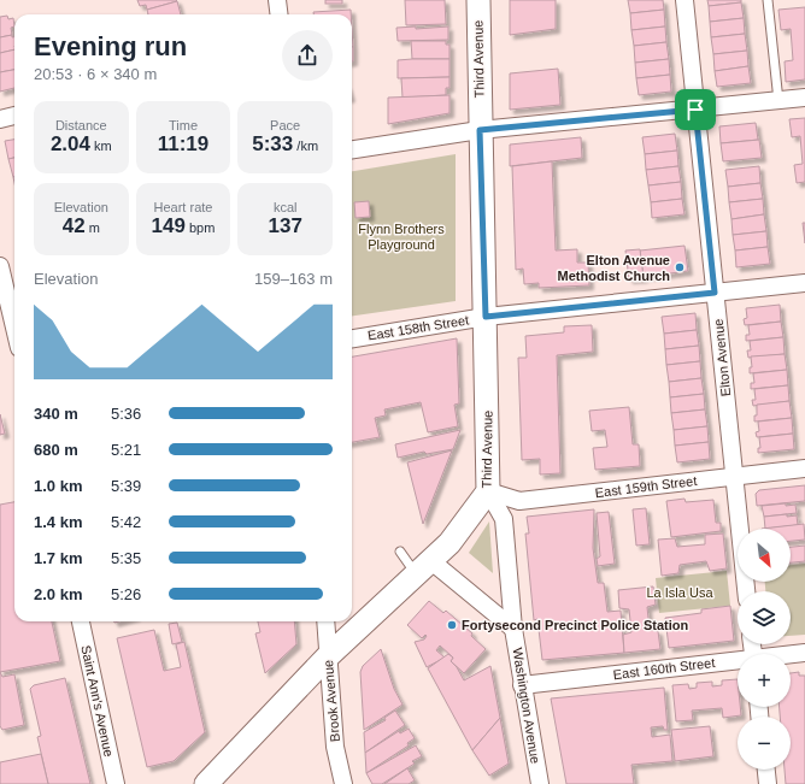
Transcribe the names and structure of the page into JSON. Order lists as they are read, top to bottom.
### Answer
{
  "streets": {
    "main road": ["Third Avenue"],
    "street": [
      "East 158th Street",
      "Elton Avenue",
      "East 159th Street",
      "East 160th Street",
      "Saint Ann's Avenue",
      "Brook Avenue",
      "Washington Avenue"
    ]
  },
  "crossings": [
    ["Third Avenue", "East 158th Street"],
    ["Third Avenue", "East 159th Street"],
    ["Third Avenue", "Brook Avenue"],
    ["Third Avenue", "Washington Avenue"],
    ["East 158th Street", "Elton Avenue"],
    ["Elton Avenue", "East 159th Street"],
    ["East 159th Street", "Washington Avenue"],
    ["East 160th Street", "Washington Avenue"]
  ],
  "parks": ["Flynn Brothers Playground", "La Isla Usa"],
  "places": ["Elton Avenue Methodist Church", "Fortysecond Precinct Police Station"],
  "north": "bottom right",
  "page": {
    "heading": ["Evening run", "20:53 · 6 × 340 m"],
    "stats": [
      ["Distance", "2.04 km"],
      ["Time", "11:19"],
      ["Pace", "5:33 /km"],
      ["Elevation", "42 m"],
      ["Heart rate", "149 bpm"],
      ["kcal", "137"]
    ],
    "chart": ["Elevation", "159–163 m"],
    "list": [
      {
        "name": "340 m",
        "note": "5:36"
      },
      {
        "name": "680 m",
        "note": "5:21"
      },
      {
        "name": "1.0 km",
        "note": "5:39"
      },
      {
        "name": "1.4 km",
        "note": "5:42"
      },
      {
        "name": "1.7 km",
        "note": "5:35"
      },
      {
        "name": "2.0 km",
        "note": "5:26"
      }
    ],
    "map_buttons": ["+", "−"]
  }
}
